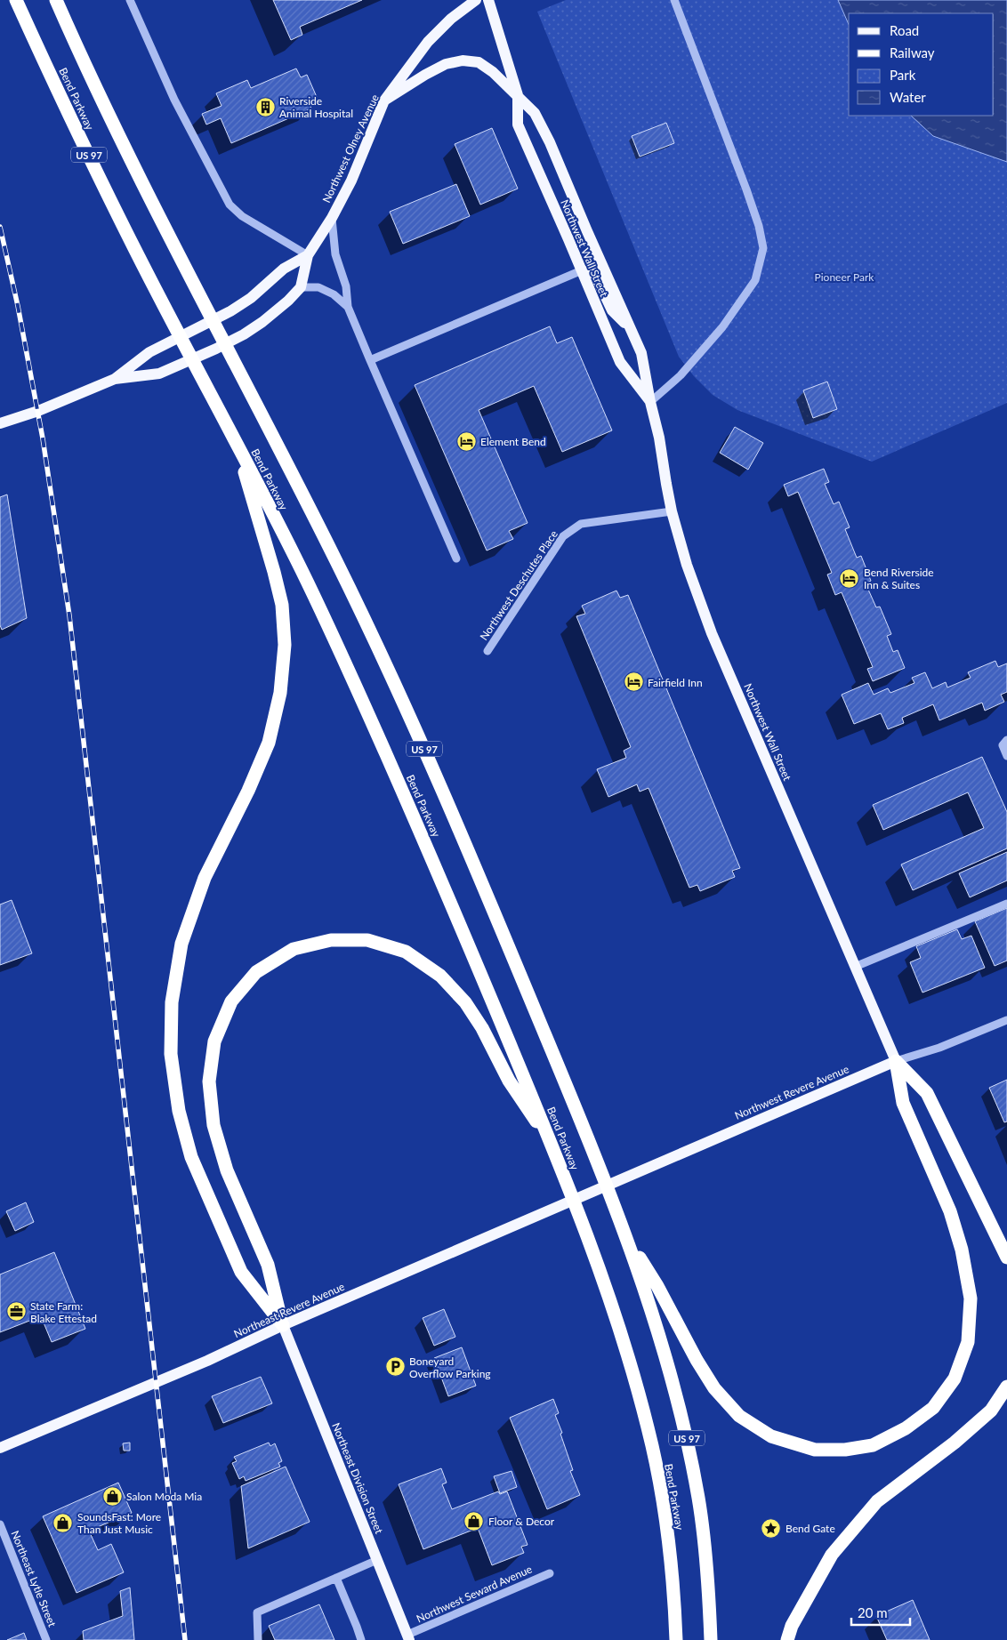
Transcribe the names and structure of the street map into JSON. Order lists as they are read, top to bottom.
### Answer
{
  "streets": {
    "highway": ["Bend Parkway", "US 97"],
    "main road": [
      "Northwest Olney Avenue",
      "Northwest Wall Street",
      "Northwest Revere Avenue",
      "Northeast Revere Avenue",
      "Northeast Division Street"
    ],
    "street": ["Northwest Deschutes Place", "Northeast Lytle Street", "Northwest Seward Avenue"]
  },
  "crossings": [
    ["Northwest Wall Street", "Northwest Deschutes Place"],
    ["Northwest Wall Street", "Northwest Revere Avenue"],
    ["Northwest Revere Avenue", "Northeast Revere Avenue"],
    ["Northeast Revere Avenue", "Northeast Division Street"],
    ["Northeast Division Street", "Northwest Seward Avenue"]
  ],
  "parks": ["Pioneer Park"],
  "places": {
    "building": ["Riverside Animal Hospital"],
    "hotel": ["Element Bend", "Bend Riverside Inn & Suites", "Fairfield Inn"],
    "office": ["State Farm: Blake Ettestad"],
    "parking": ["Boneyard Overflow Parking"],
    "shop": ["Salon Moda Mia", "Floor & Decor", "SoundsFast: More Than Just Music"],
    "place": ["Bend Gate"]
  },
  "legend": [
    "Road",
    "Railway",
    "Park",
    "Water"
  ],
  "scale_bar": "20 m"
}
